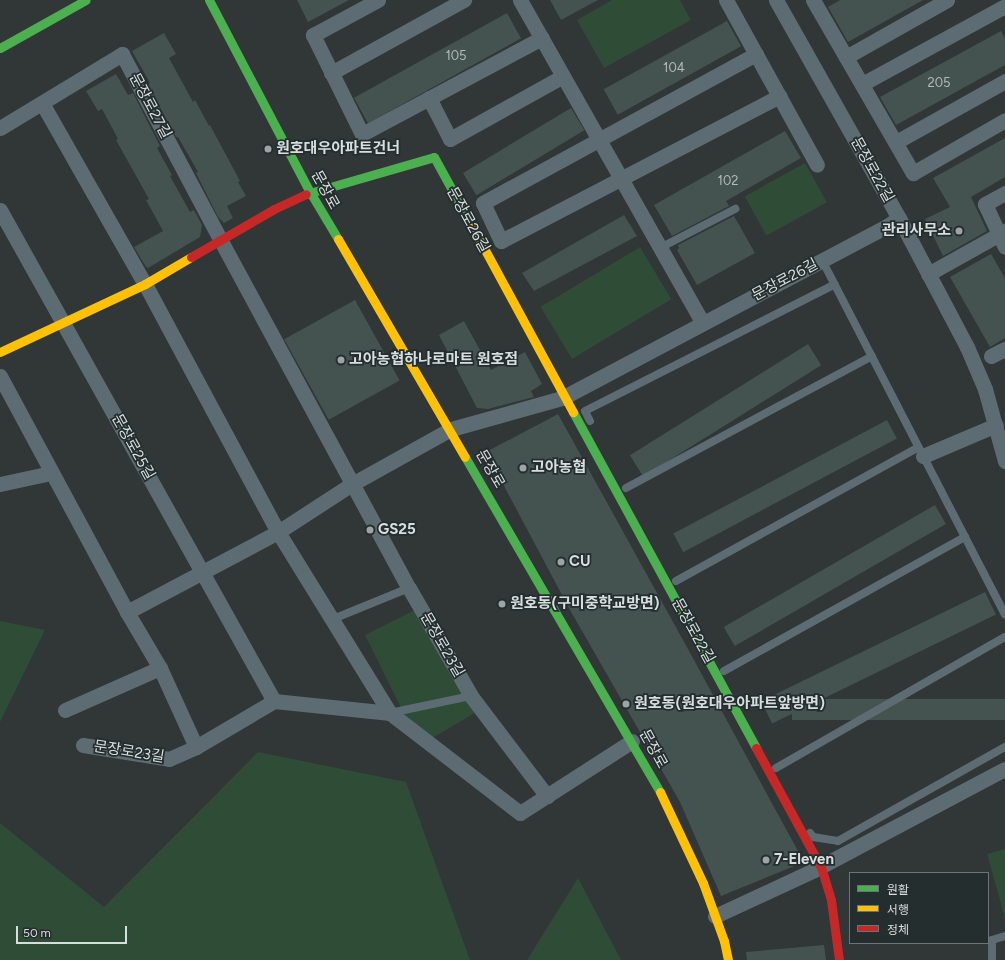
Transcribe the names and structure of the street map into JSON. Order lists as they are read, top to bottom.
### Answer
{
  "streets": {
    "street": [
      "문장로27길",
      "문장로22길",
      "문장로",
      "문장로26길",
      "문장로25길",
      "문장로23길"
    ]
  },
  "crossings": [
    ["문장로22길", "문장로26길"],
    ["문장로", "문장로26길"]
  ],
  "places": [
    "원호대우아파트건너",
    "관리사무소",
    "고아농협하나로마트 원호점",
    "고아농협",
    "GS25",
    "CU",
    "원호동(구미중학교방면)",
    "원호동(원호대우아파트앞방면)",
    "7-Eleven"
  ],
  "house_numbers": [
    "105",
    "104",
    "205",
    "102"
  ],
  "legend": ["원활", "서행", "정체"],
  "scale_bar": "50 m"
}
